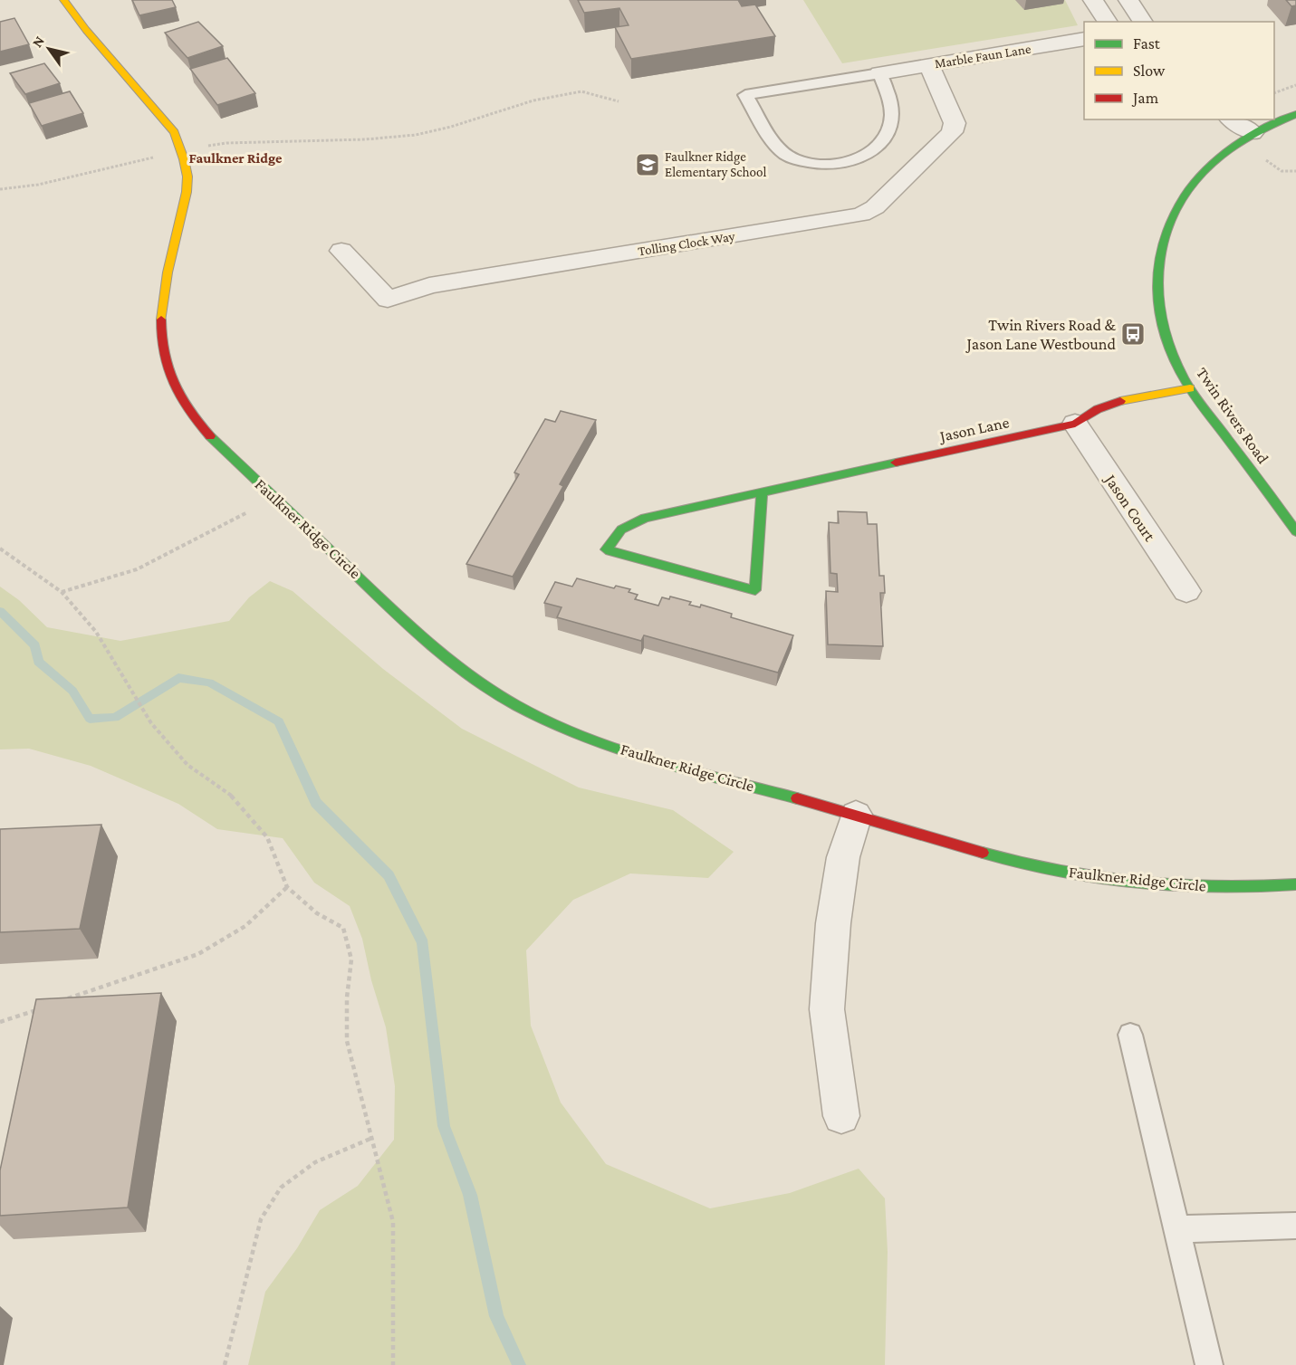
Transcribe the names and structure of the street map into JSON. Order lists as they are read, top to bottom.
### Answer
{
  "streets": {
    "street": [
      "Marble Faun Lane",
      "Tolling Clock Way",
      "Twin Rivers Road",
      "Jason Lane",
      "Jason Court",
      "Faulkner Ridge Circle"
    ]
  },
  "crossings": [
    ["Marble Faun Lane", "Tolling Clock Way"],
    ["Twin Rivers Road", "Jason Lane"],
    ["Jason Lane", "Jason Court"]
  ],
  "districts": ["Faulkner Ridge"],
  "places": {
    "school or university": ["Faulkner Ridge Elementary School"],
    "bus stop": ["Twin Rivers Road & Jason Lane Westbound"]
  },
  "legend": ["Fast", "Slow", "Jam"],
  "north": "top left"
}
